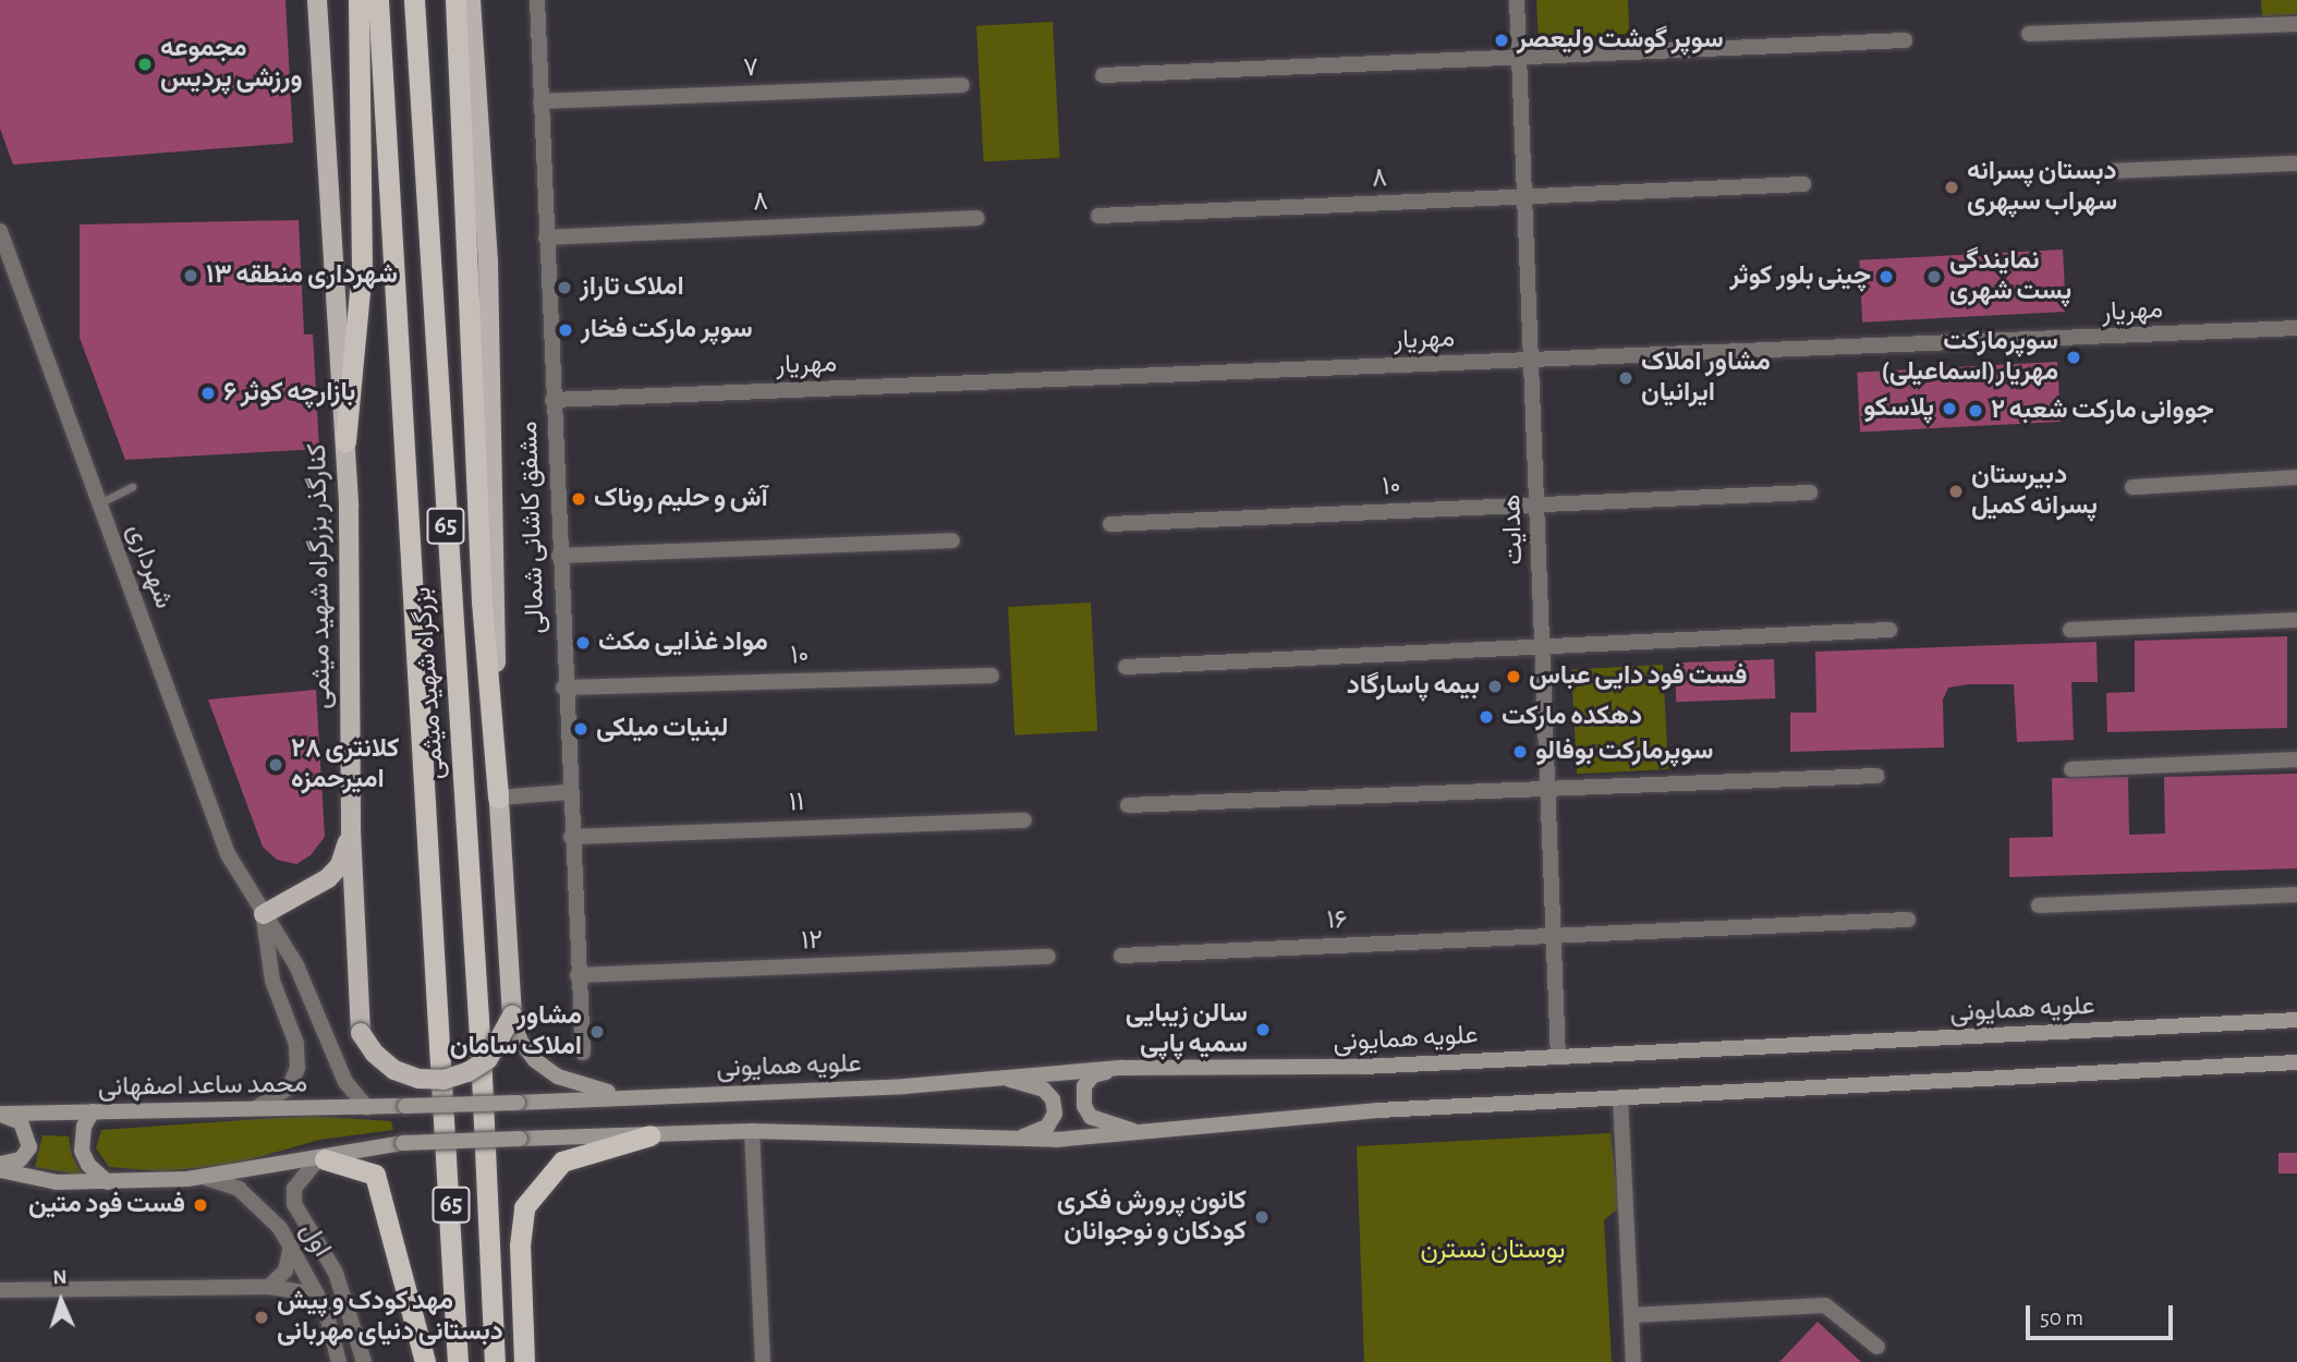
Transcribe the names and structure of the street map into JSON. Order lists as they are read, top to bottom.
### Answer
{
  "streets": {
    "highway": ["65", "بزرگراه شهید میثمی"],
    "main road": ["کنارگذر بزرگراه شهید میثمی", "علویه همایونی", "محمد ساعد اصفهانی"],
    "street": [
      "۷",
      "۸",
      "مهریار",
      "۱۰",
      "مشفق کاشانی شمالی",
      "هدایت",
      "شهرداری",
      "۱۱",
      "۱۶",
      "۱۲",
      "اول"
    ]
  },
  "crossings": [
    ["۷", "مشفق کاشانی شمالی"],
    ["۸", "مشفق کاشانی شمالی"],
    ["۸", "هدایت"],
    ["مهریار", "مشفق کاشانی شمالی"],
    ["مهریار", "هدایت"],
    ["۱۰", "مشفق کاشانی شمالی"],
    ["۱۰", "هدایت"],
    ["مشفق کاشانی شمالی", "۱۱"],
    ["مشفق کاشانی شمالی", "۱۲"],
    ["هدایت", "۱۶"],
    ["هدایت", "علویه همایونی"],
    ["شهرداری", "محمد ساعد اصفهانی"],
    ["علویه همایونی", "محمد ساعد اصفهانی"]
  ],
  "parks": ["بوستان نسترن"],
  "places": [
    "سوپر گوشت ولیعصر",
    "مجموعه ورزشی پردیس",
    "دبستان پسرانه سهراب سپهری",
    "شهرداری منطقه ۱۳",
    "چینی بلور کوثر",
    "نمایندگی پست شهری",
    "املاک تاراز",
    "سوپر مارکت فخار",
    "سوپرمارکت مهریار(اسماعیلی)",
    "مشاور املاک ایرانیان",
    "بازارچه کوثر ۶",
    "پلاسکو",
    "جووانی مارکت شعبه ۲",
    "دبیرستان پسرانه کمیل",
    "آش و حلیم روناک",
    "مواد غذایی مکث",
    "فست فود دایی عباس",
    "بیمه پاسارگاد",
    "دهکده مارکت",
    "لبنیات میلکی",
    "سوپرمارکت بوفالو",
    "کلانتری ۲۸ امیرحمزه",
    "سالن زیبایی سمیه پاپی",
    "مشاور املاک سامان",
    "فست فود متین",
    "کانون پرورش فکری کودکان و نوجوانان",
    "مهد کودک و پیش دبستانی دنیای‌ مهربانی"
  ],
  "scale_bar": "50 m",
  "north": "top"
}
